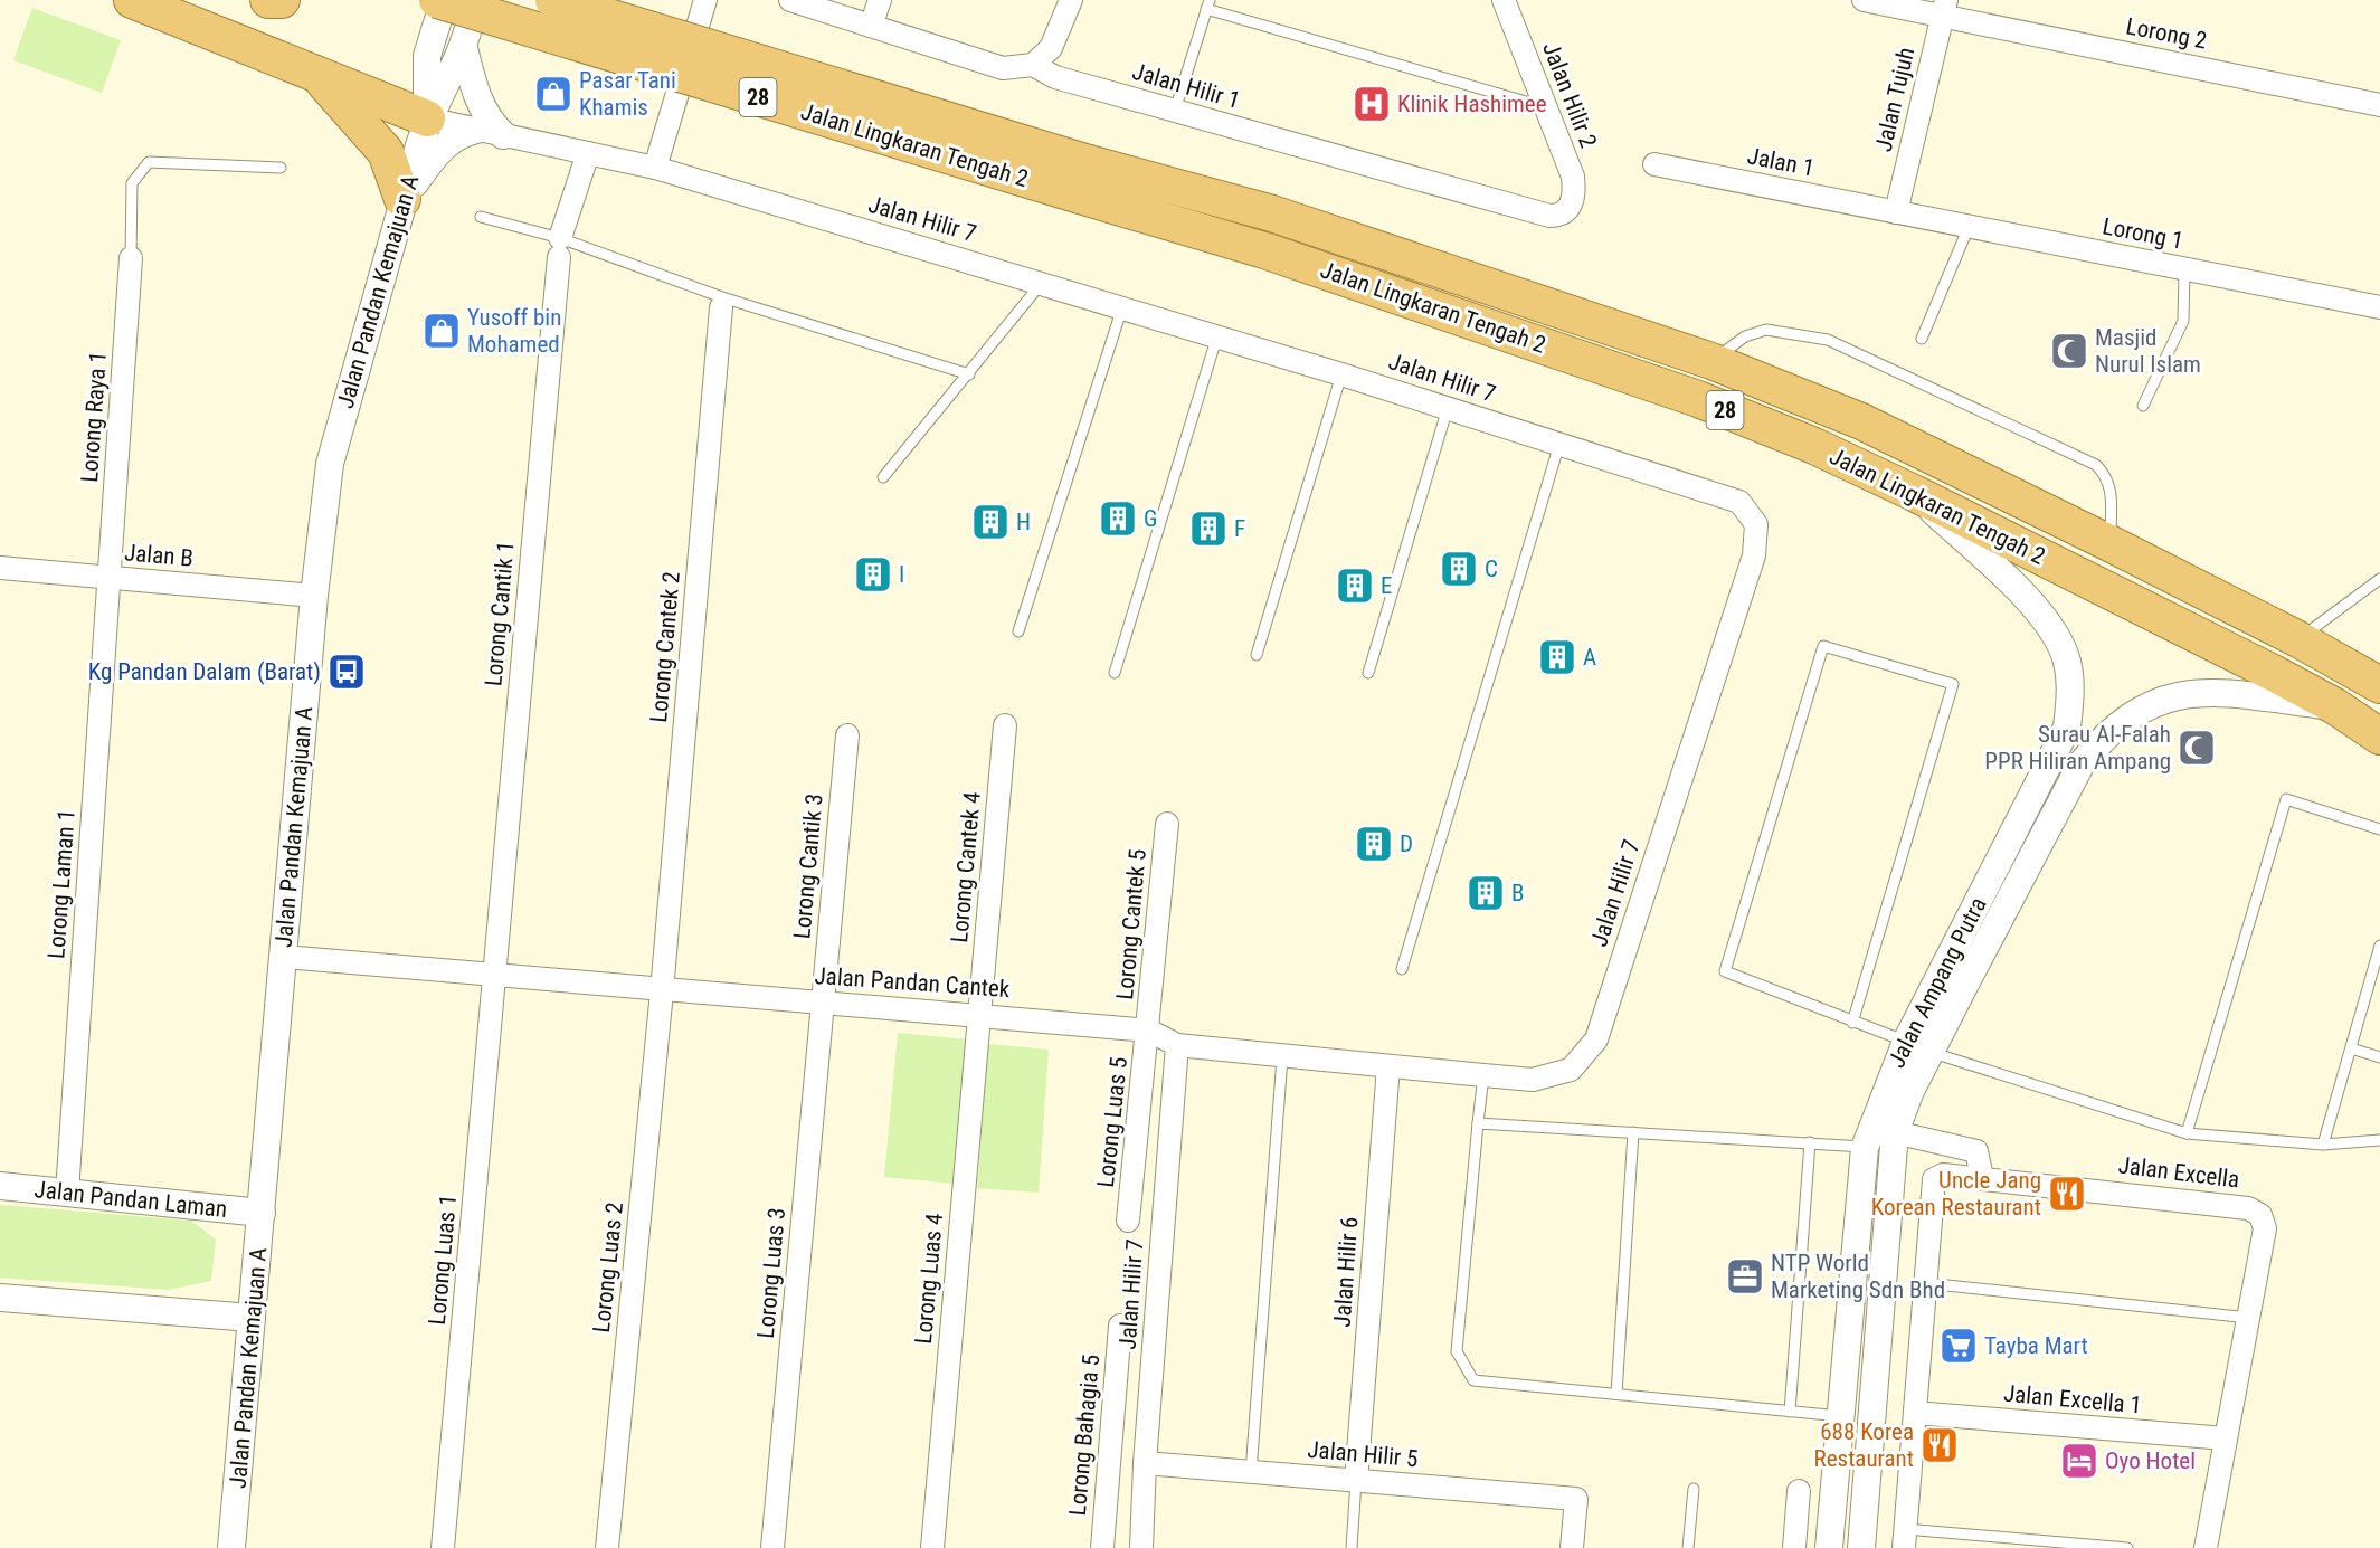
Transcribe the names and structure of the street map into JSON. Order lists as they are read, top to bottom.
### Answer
{
  "streets": {
    "highway": ["28", "Jalan Lingkaran Tengah 2"],
    "street": [
      "Lorong 2",
      "Jalan Hilir 1",
      "Jalan Hilir 2",
      "Jalan Tujuh",
      "Jalan 1",
      "Jalan Hilir 7",
      "Lorong 1",
      "Jalan Pandan Kemajuan A",
      "Lorong Raya 1",
      "Jalan B",
      "Lorong Cantik 1",
      "Lorong Cantek 2",
      "Lorong Cantik 3",
      "Lorong Cantek 4",
      "Lorong Laman 1",
      "Lorong Cantek 5",
      "Jalan Pandan Cantek",
      "Jalan Ampang Putra",
      "Lorong Luas 5",
      "Jalan Excella",
      "Jalan Pandan Laman",
      "Lorong Luas 1",
      "Lorong Luas 2",
      "Jalan Hilir 6",
      "Lorong Luas 3",
      "Lorong Luas 4",
      "Jalan Excella 1",
      "Lorong Bahagia 5",
      "Jalan Hilir 5"
    ]
  },
  "crossings": [
    ["Lorong 2", "Jalan Tujuh"],
    ["Jalan Hilir 1", "Jalan Hilir 2"],
    ["Jalan Tujuh", "Jalan 1"],
    ["Jalan Tujuh", "Lorong 1"],
    ["Jalan Lingkaran Tengah 2", "Jalan Pandan Kemajuan A"],
    ["Jalan Lingkaran Tengah 2", "Jalan Ampang Putra"],
    ["Jalan 1", "Lorong 1"],
    ["Jalan Hilir 7", "Jalan Pandan Kemajuan A"],
    ["Jalan Hilir 7", "Lorong Cantik 1"],
    ["Jalan Hilir 7", "Jalan Pandan Cantek"],
    ["Jalan Hilir 7", "Jalan Hilir 5"],
    ["Jalan Pandan Kemajuan A", "Jalan B"],
    ["Jalan Pandan Kemajuan A", "Jalan Pandan Cantek"],
    ["Jalan Pandan Kemajuan A", "Jalan Pandan Laman"],
    ["Lorong Raya 1", "Jalan B"],
    ["Lorong Raya 1", "Lorong Laman 1"],
    ["Jalan B", "Lorong Laman 1"],
    ["Lorong Cantik 1", "Jalan Pandan Cantek"],
    ["Lorong Cantik 1", "Lorong Luas 1"],
    ["Lorong Cantek 2", "Jalan Pandan Cantek"],
    ["Lorong Cantek 2", "Lorong Luas 2"],
    ["Lorong Cantik 3", "Jalan Pandan Cantek"],
    ["Lorong Cantik 3", "Lorong Luas 3"],
    ["Lorong Cantek 4", "Jalan Pandan Cantek"],
    ["Lorong Cantek 4", "Lorong Luas 4"],
    ["Lorong Laman 1", "Jalan Pandan Laman"],
    ["Lorong Cantek 5", "Jalan Pandan Cantek"],
    ["Lorong Cantek 5", "Lorong Luas 5"],
    ["Jalan Pandan Cantek", "Lorong Luas 5"],
    ["Jalan Pandan Cantek", "Lorong Luas 1"],
    ["Jalan Pandan Cantek", "Lorong Luas 2"],
    ["Jalan Pandan Cantek", "Jalan Hilir 6"],
    ["Jalan Pandan Cantek", "Lorong Luas 3"],
    ["Jalan Pandan Cantek", "Lorong Luas 4"],
    ["Jalan Excella", "Jalan Excella 1"],
    ["Jalan Hilir 6", "Jalan Hilir 5"]
  ],
  "places": {
    "shop": ["Pasar Tani Khamis", "Yusoff bin Mohamed"],
    "hospital": ["Klinik Hashimee"],
    "mosque": ["Masjid Nurul Islam", "Surau Al-Falah PPR Hiliran Ampang"],
    "building": [
      "G",
      "H",
      "F",
      "C",
      "I",
      "E",
      "A",
      "D",
      "B"
    ],
    "bus stop": ["Kg Pandan Dalam (Barat)"],
    "restaurant": ["Uncle Jang Korean Restaurant", "688 Korea Restaurant"],
    "office": ["NTP World Marketing Sdn Bhd"],
    "supermarket": ["Tayba Mart"],
    "hotel": ["Oyo Hotel"]
  }
}
